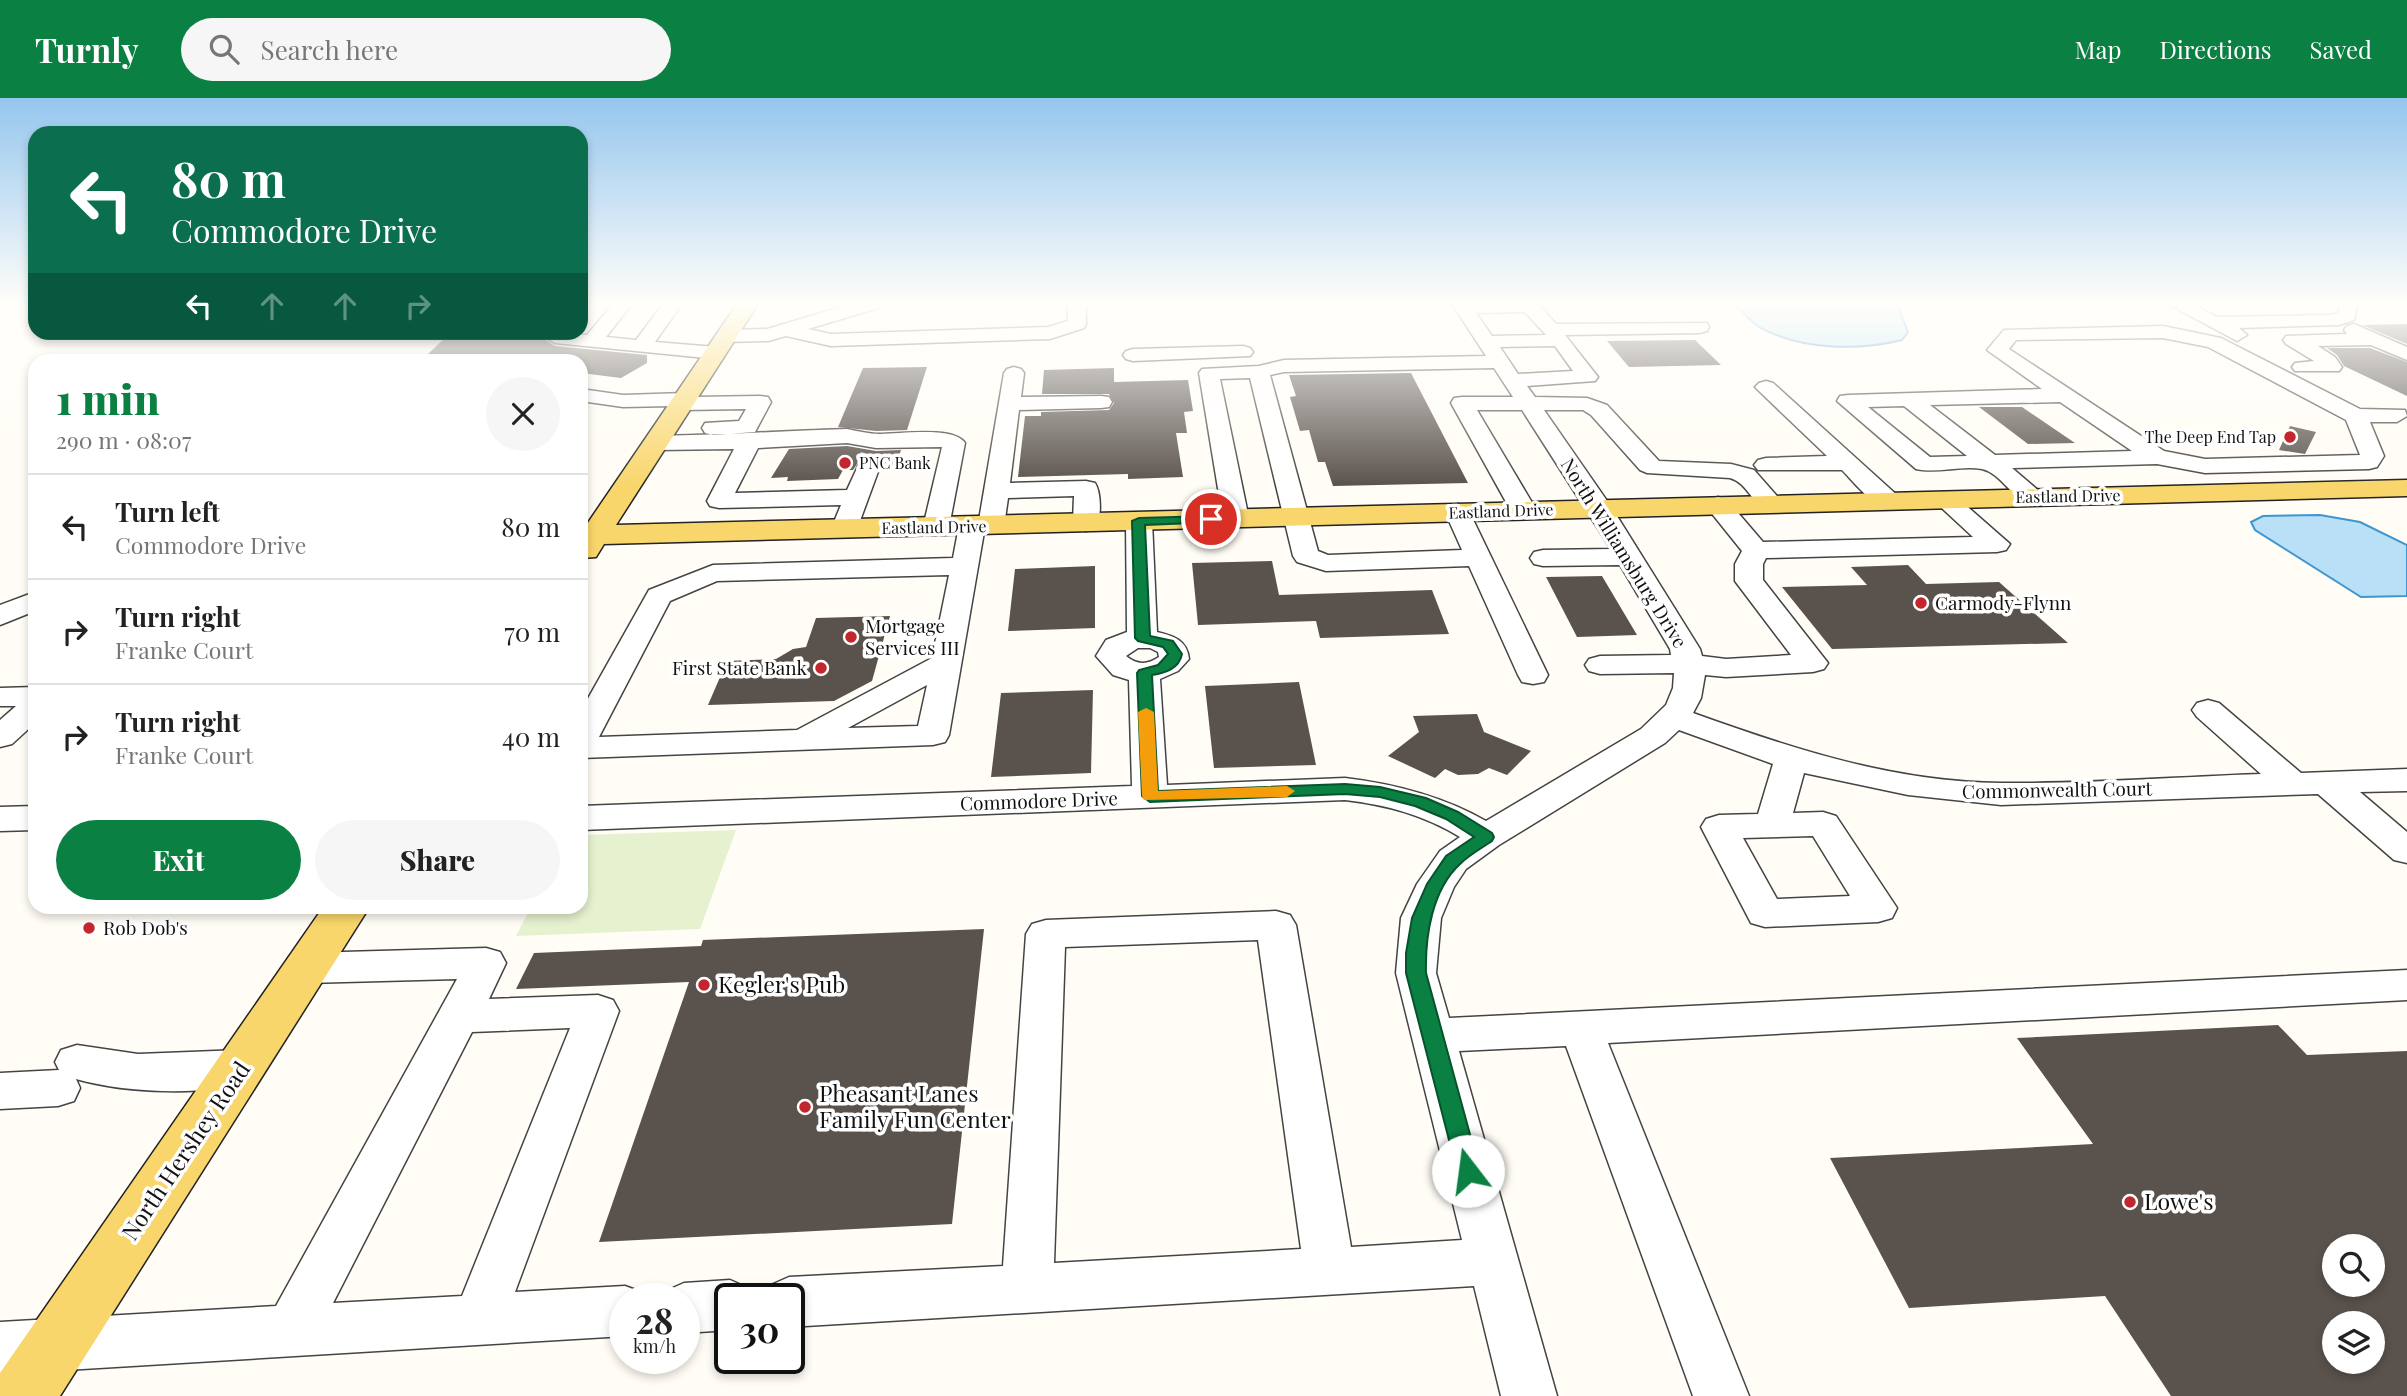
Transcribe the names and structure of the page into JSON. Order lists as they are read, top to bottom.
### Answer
{
  "streets": {
    "main road": ["Eastland Drive", "North Hershey Road"],
    "street": ["North Williamsburg Drive", "Commonwealth Court", "Commodore Drive"]
  },
  "crossings": [
    ["Eastland Drive", "North Williamsburg Drive"],
    ["North Williamsburg Drive", "Commonwealth Court"],
    ["North Williamsburg Drive", "Commodore Drive"]
  ],
  "places": [
    "The Deep End Tap",
    "PNC Bank",
    "Carmody-Flynn",
    "Mortgage Services III",
    "First State Bank",
    "Rob Dob's",
    "Kegler's Pub",
    "Pheasant Lanes Family Fun Center",
    "Lowe's"
  ],
  "page": {
    "header": "Turnly",
    "search": "Search here",
    "nav": ["Map", "Directions", "Saved"],
    "turn": ["80 m", "Commodore Drive"],
    "heading": ["1 min", "290 m · 08:07"],
    "list": [
      {
        "name": "Turn left",
        "note": "Commodore Drive",
        "value": "80 m"
      },
      {
        "name": "Turn right",
        "note": "Franke Court",
        "value": "70 m"
      },
      {
        "name": "Turn right",
        "note": "Franke Court",
        "value": "40 m"
      }
    ],
    "buttons": ["Exit", "Share"],
    "speed": "28 km/h",
    "limit": "30"
  }
}
